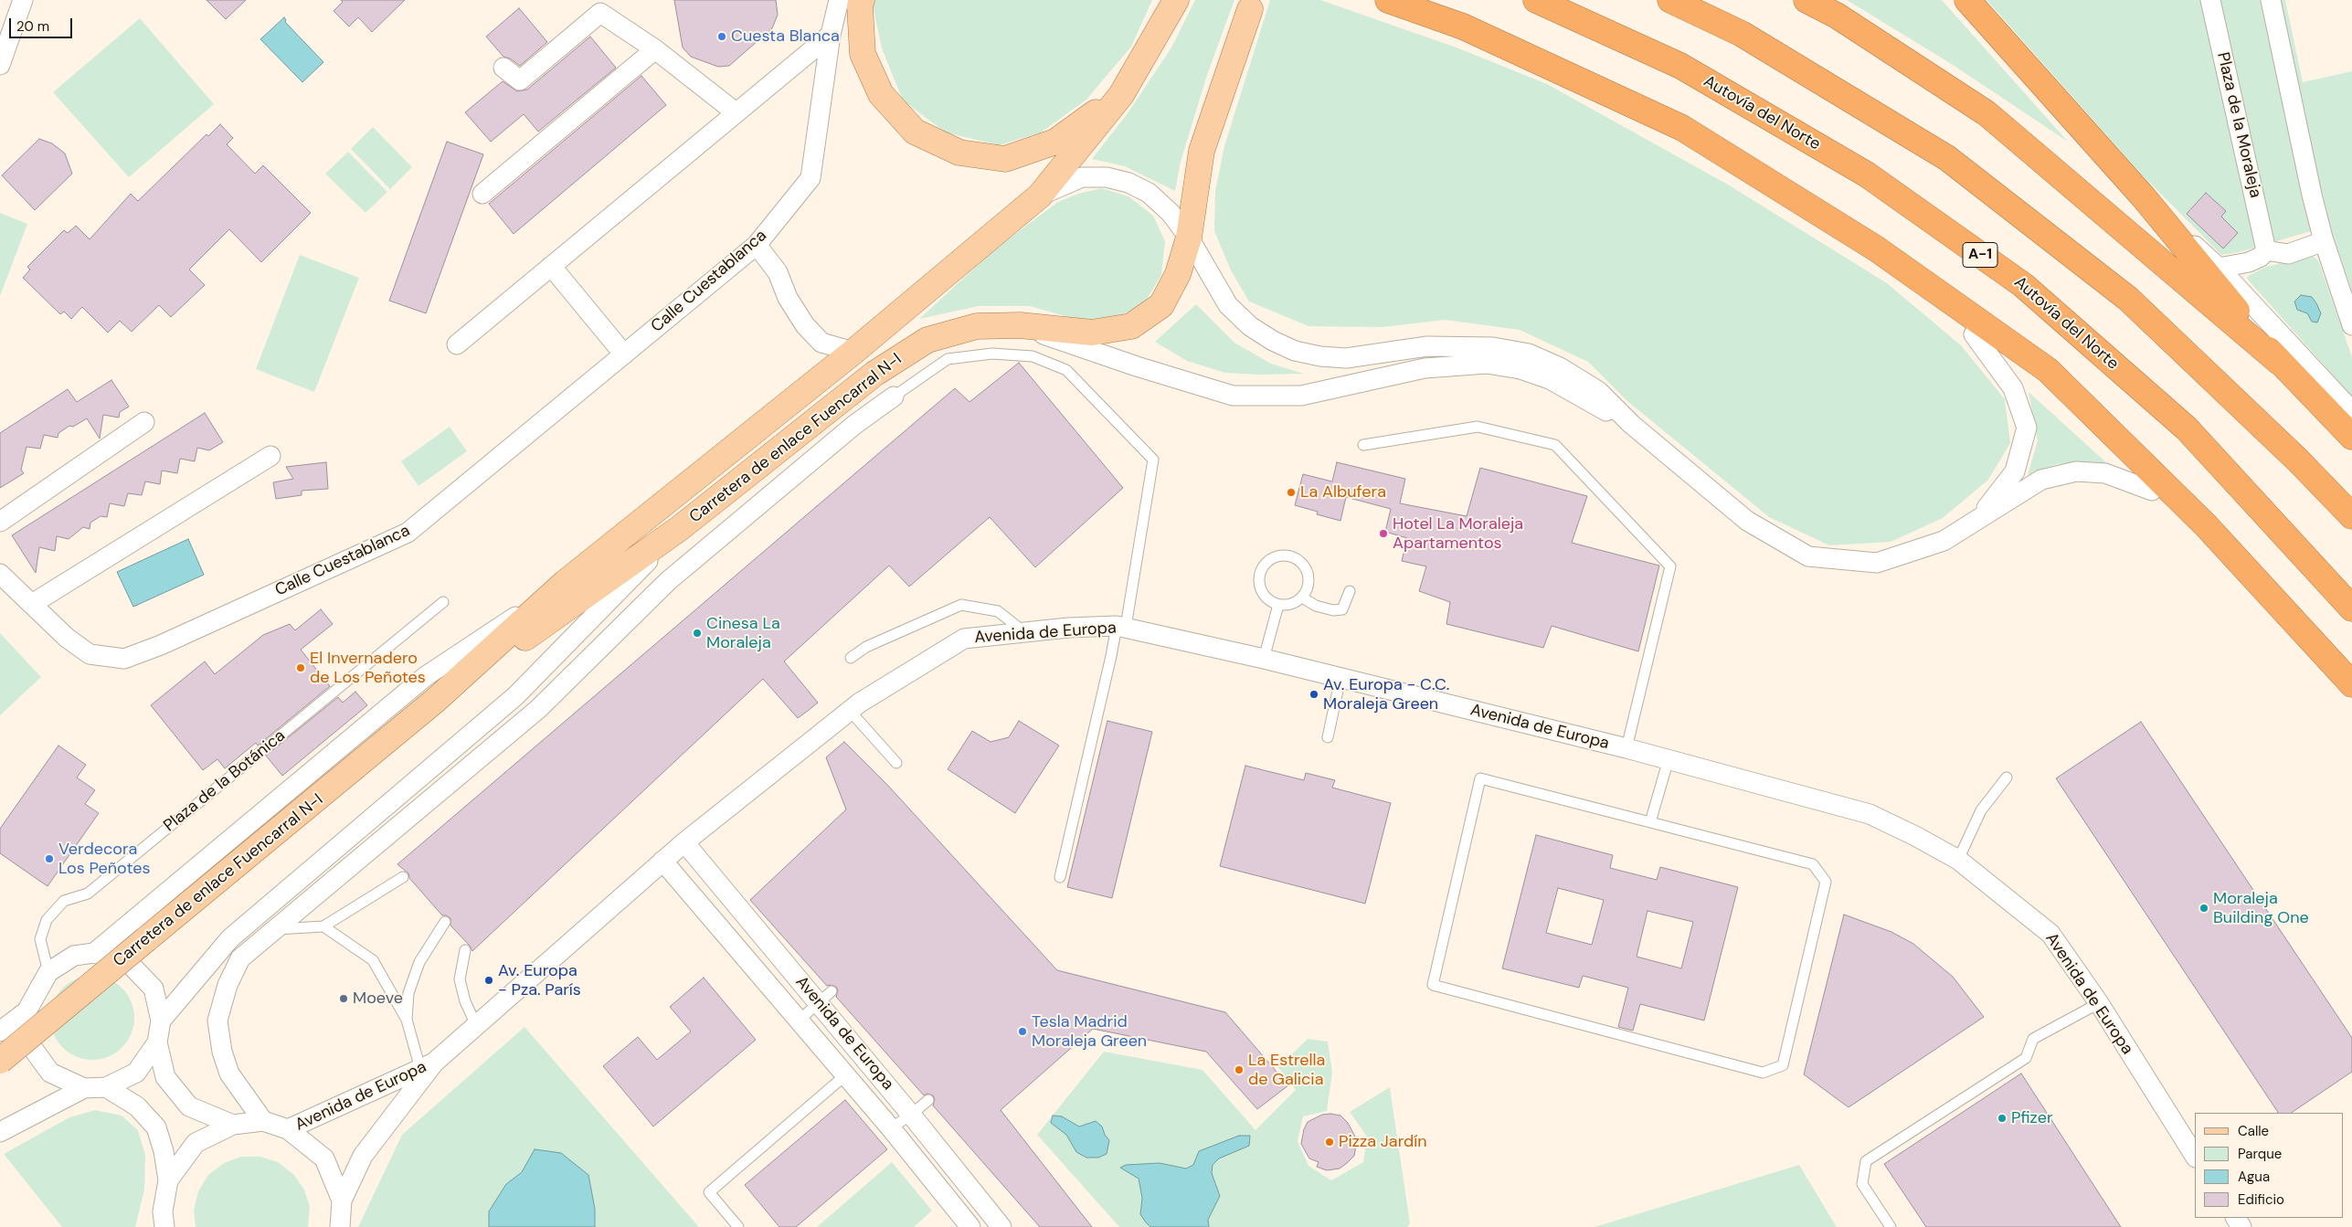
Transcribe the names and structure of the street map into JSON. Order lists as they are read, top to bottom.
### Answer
{
  "streets": {
    "highway": ["Autovía del Norte", "A-1"],
    "main road": ["Carretera de enlace Fuencarral N-I"],
    "street": ["Plaza de la Moraleja", "Calle Cuestablanca", "Avenida de Europa"],
    "lane": ["Plaza de la Botánica"]
  },
  "places": [
    "Cuesta Blanca",
    "La Albufera",
    "Hotel La Moraleja Apartamentos",
    "Cinesa La Moraleja",
    "El Invernadero de Los Peñotes",
    "Av. Europa - C.C. Moraleja Green",
    "Verdecora Los Peñotes",
    "Moraleja Building One",
    "Av. Europa - Pza. París",
    "Moeve",
    "Tesla Madrid Moraleja Green",
    "La Estrella de Galicia",
    "Pfizer",
    "Pizza Jardín"
  ],
  "legend": [
    "Calle",
    "Parque",
    "Agua",
    "Edificio"
  ],
  "scale_bar": "20 m"
}
